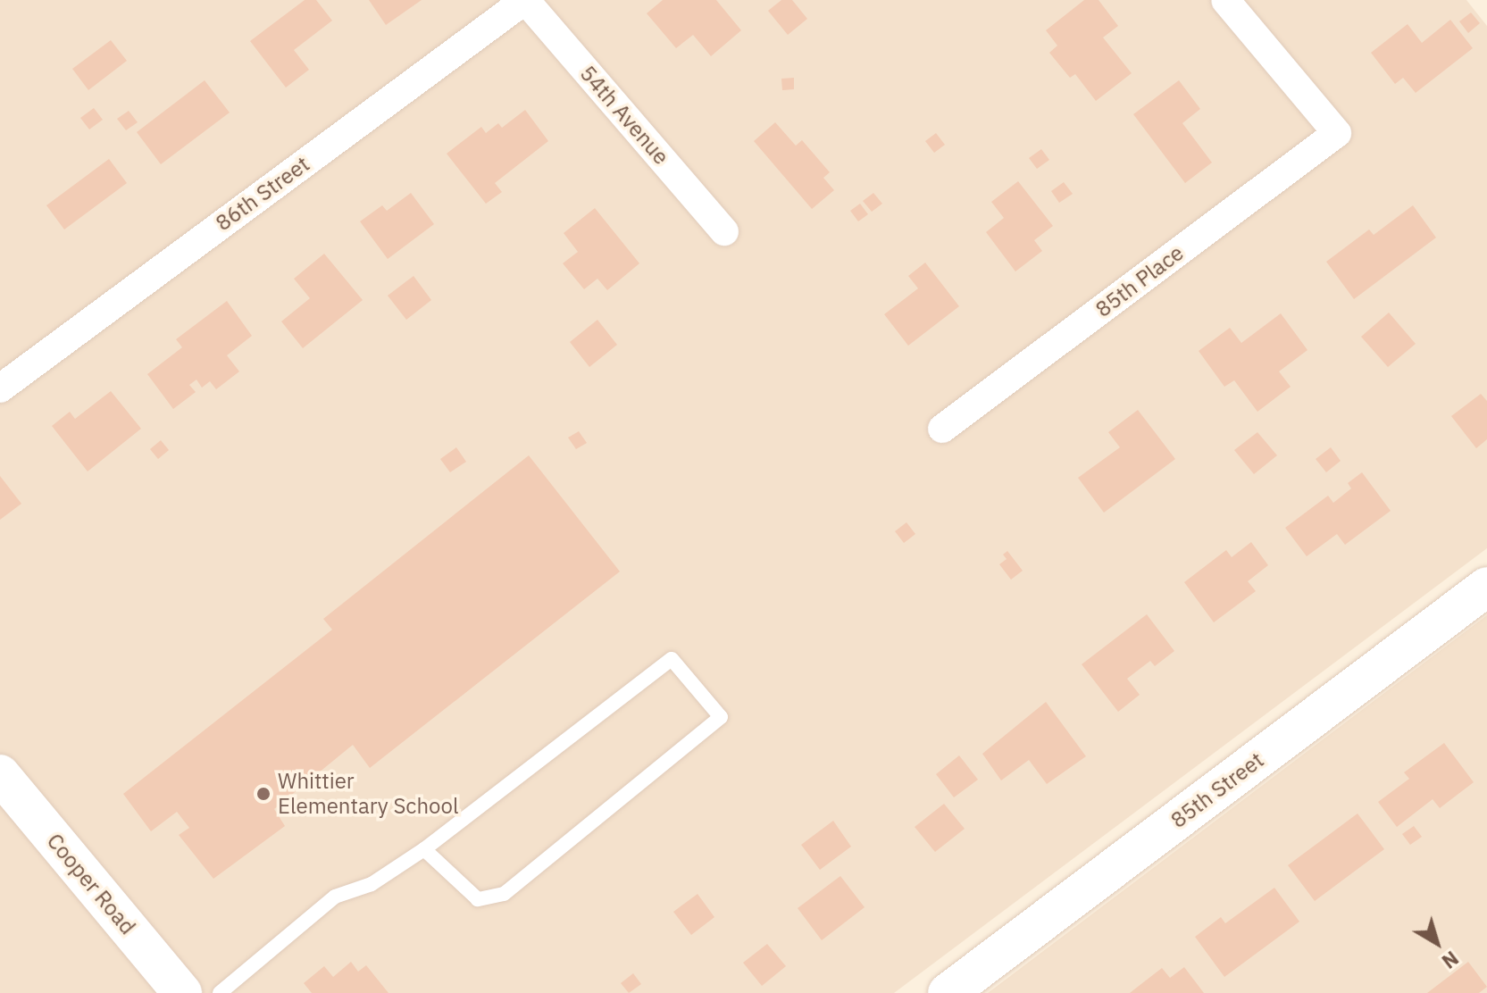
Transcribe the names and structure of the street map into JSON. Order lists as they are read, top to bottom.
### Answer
{
  "streets": {
    "street": [
      "54th Avenue",
      "86th Street",
      "85th Place",
      "85th Street",
      "Cooper Road"
    ]
  },
  "crossings": [
    ["54th Avenue", "86th Street"]
  ],
  "places": ["Whittier Elementary School"],
  "north": "bottom right"
}
